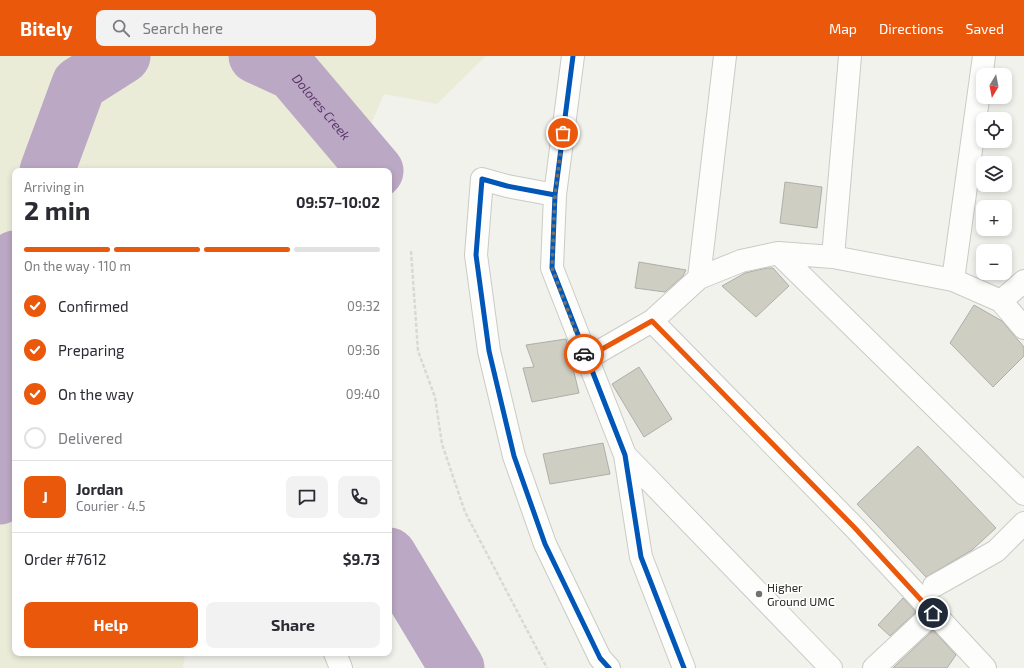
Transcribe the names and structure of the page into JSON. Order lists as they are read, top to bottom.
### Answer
{
  "water": ["Dolores Creek"],
  "places": ["Higher Ground UMC"],
  "north": "bottom",
  "page": {
    "header": "Bitely",
    "search": "Search here",
    "nav": ["Map", "Directions", "Saved"],
    "map_buttons": ["+", "−"],
    "heading": ["2 min", "Arriving in", "09:57–10:02"],
    "panel": [
      "Jordan",
      "Courier · 4.5",
      "Order #7612",
      "$9.73"
    ],
    "bar": "On the way · 110 m",
    "list": [
      ["Confirmed", "09:32"],
      ["Preparing", "09:36"],
      ["On the way", "09:40"],
      "Delivered"
    ],
    "round": "J",
    "buttons": ["Help", "Share"]
  }
}
